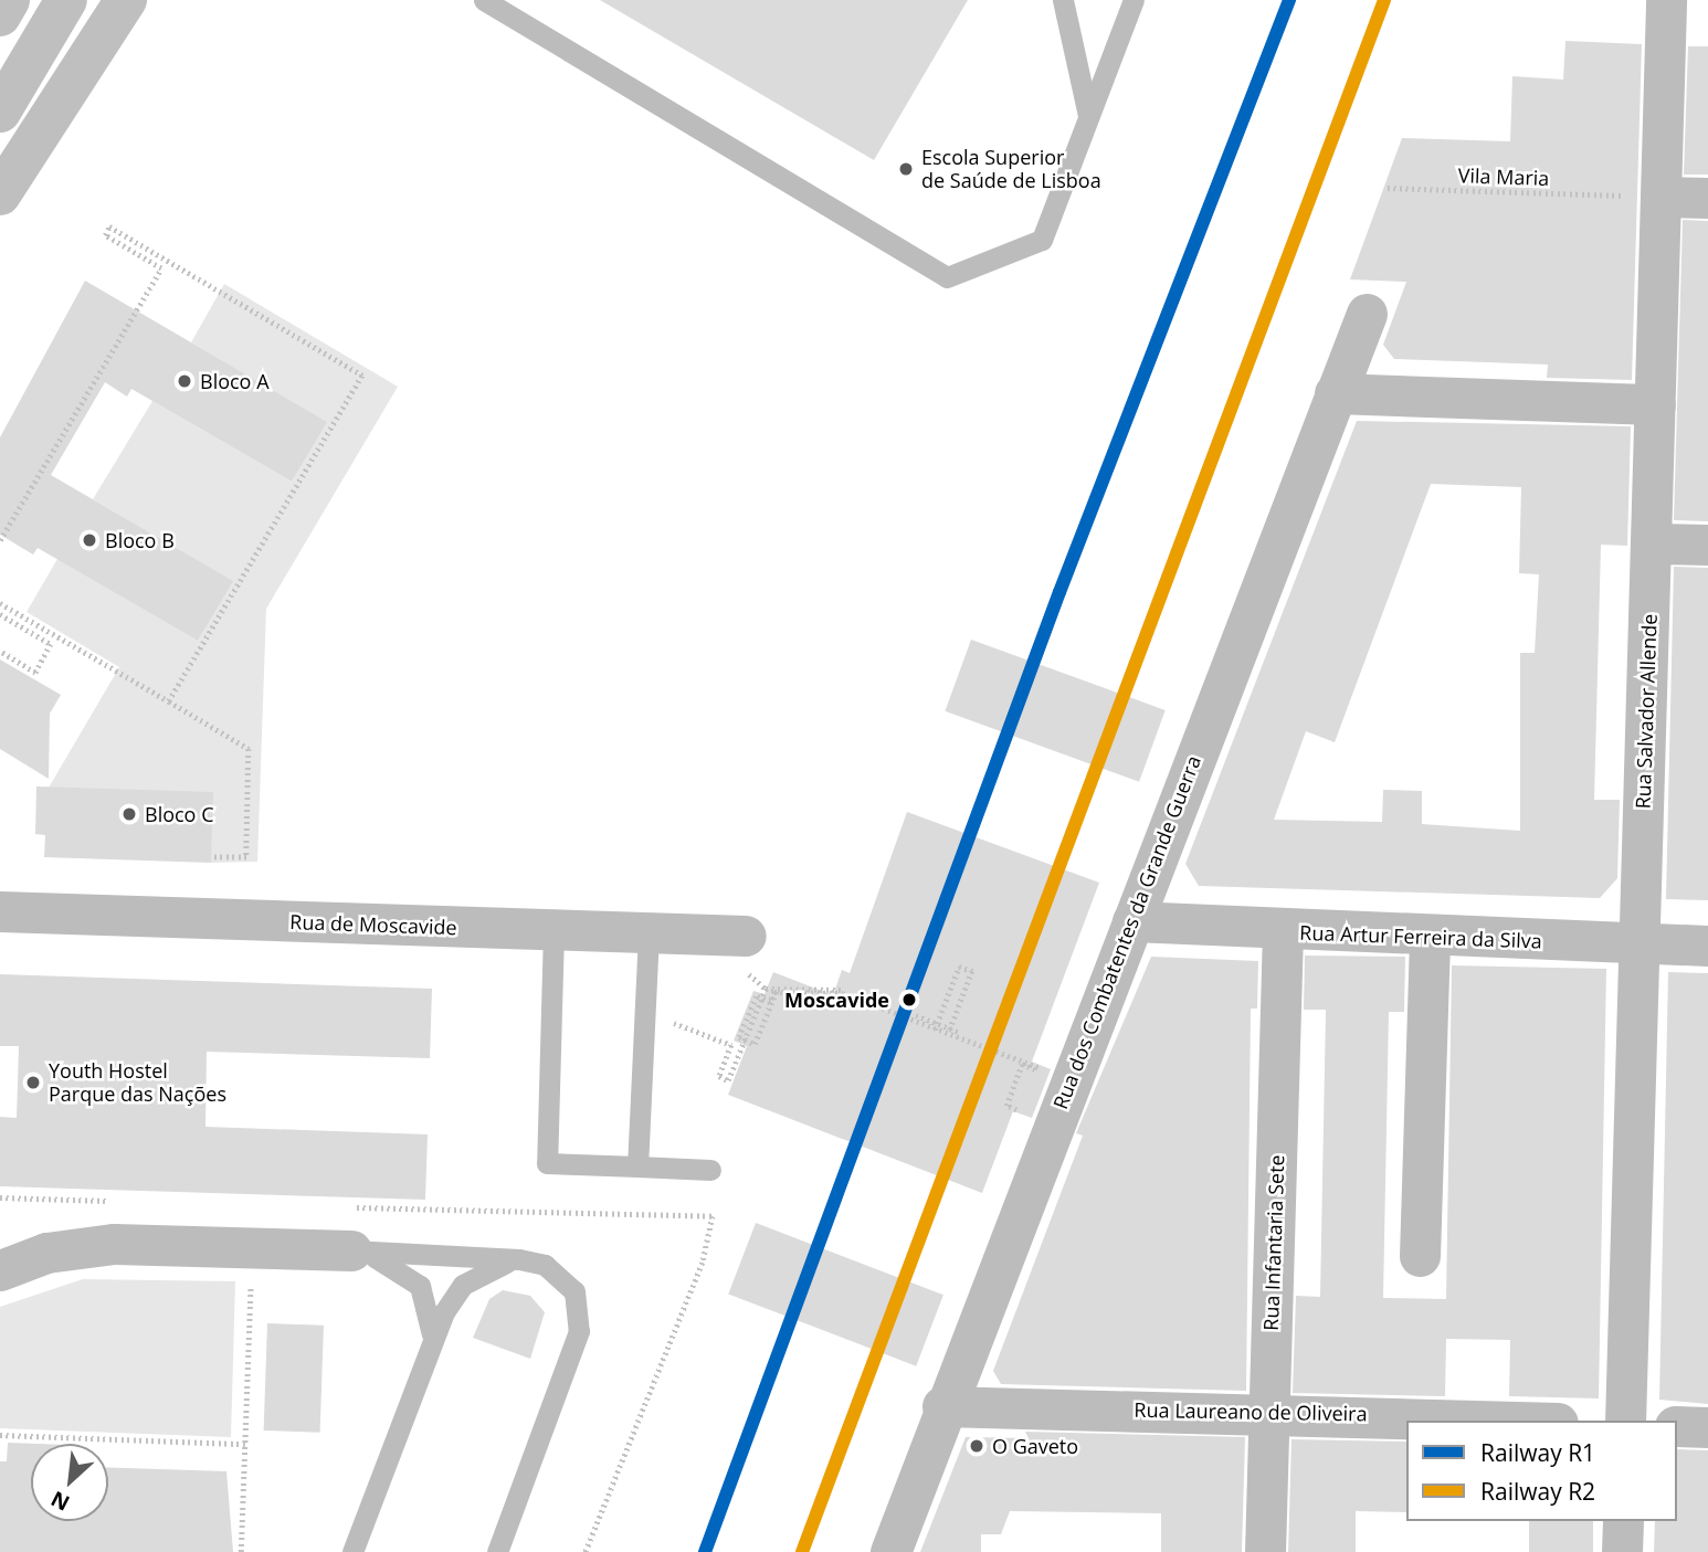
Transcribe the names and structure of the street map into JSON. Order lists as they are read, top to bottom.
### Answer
{
  "streets": {
    "street": [
      "Rua Salvador Allende",
      "Rua de Moscavide",
      "Rua dos Combatentes da Grande Guerra",
      "Rua Artur Ferreira da Silva",
      "Rua Infantaria Sete",
      "Rua Laureano de Oliveira"
    ],
    "path": ["Vila Maria"]
  },
  "crossings": [
    ["Rua Salvador Allende", "Rua Artur Ferreira da Silva"],
    ["Rua dos Combatentes da Grande Guerra", "Rua Artur Ferreira da Silva"],
    ["Rua dos Combatentes da Grande Guerra", "Rua Laureano de Oliveira"],
    ["Rua Artur Ferreira da Silva", "Rua Infantaria Sete"],
    ["Rua Infantaria Sete", "Rua Laureano de Oliveira"]
  ],
  "places": [
    "Escola Superior de Saúde de Lisboa",
    "Bloco A",
    "Bloco B",
    "Bloco C",
    "Moscavide",
    "Youth Hostel Parque das Nações",
    "O Gaveto"
  ],
  "lines": ["rail line R1", "rail line R2"],
  "legend": ["Railway R1", "Railway R2"],
  "north": "bottom left"
}
